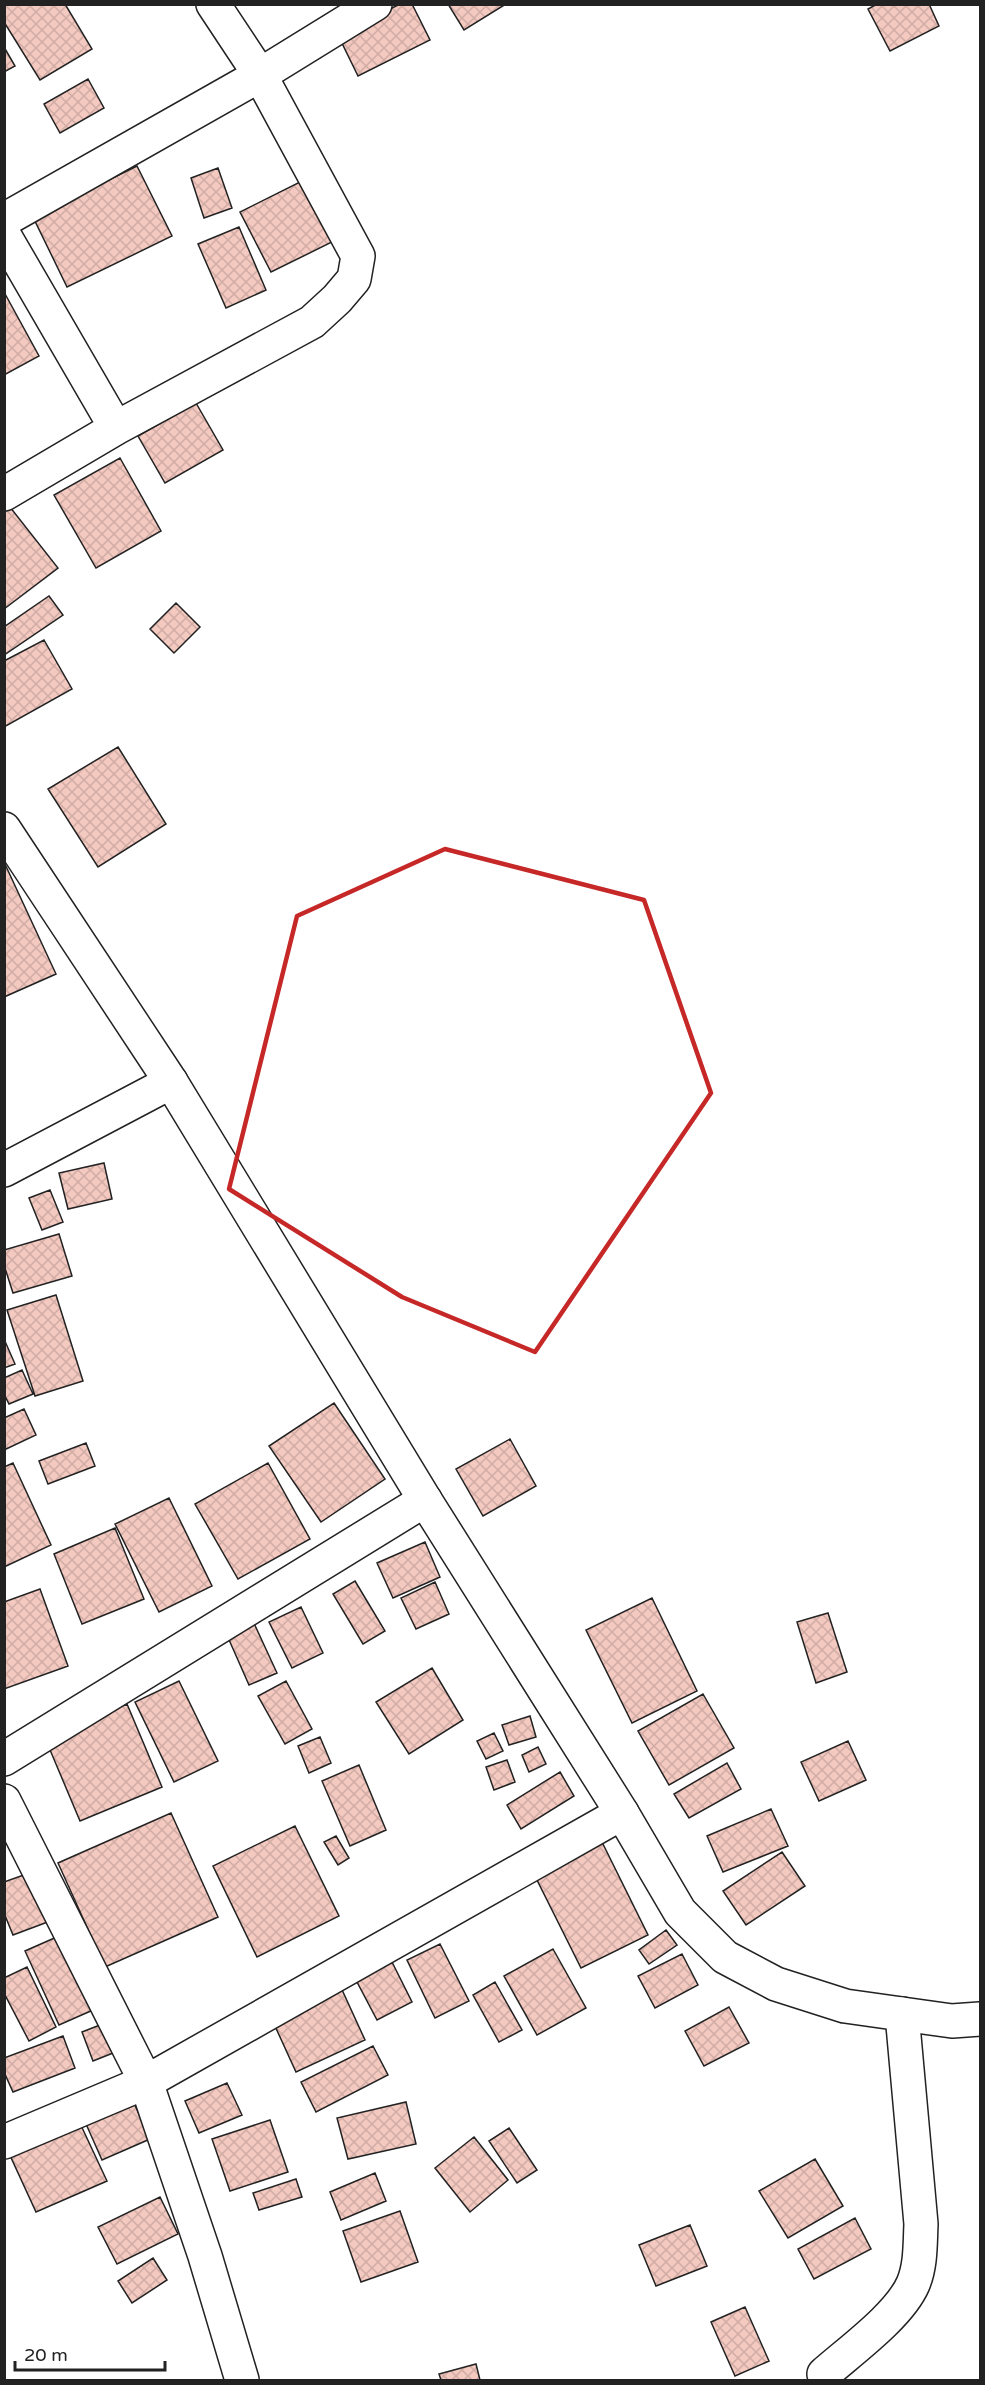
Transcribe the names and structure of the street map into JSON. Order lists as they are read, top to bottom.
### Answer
{
  "scale_bar": "20 m"
}
